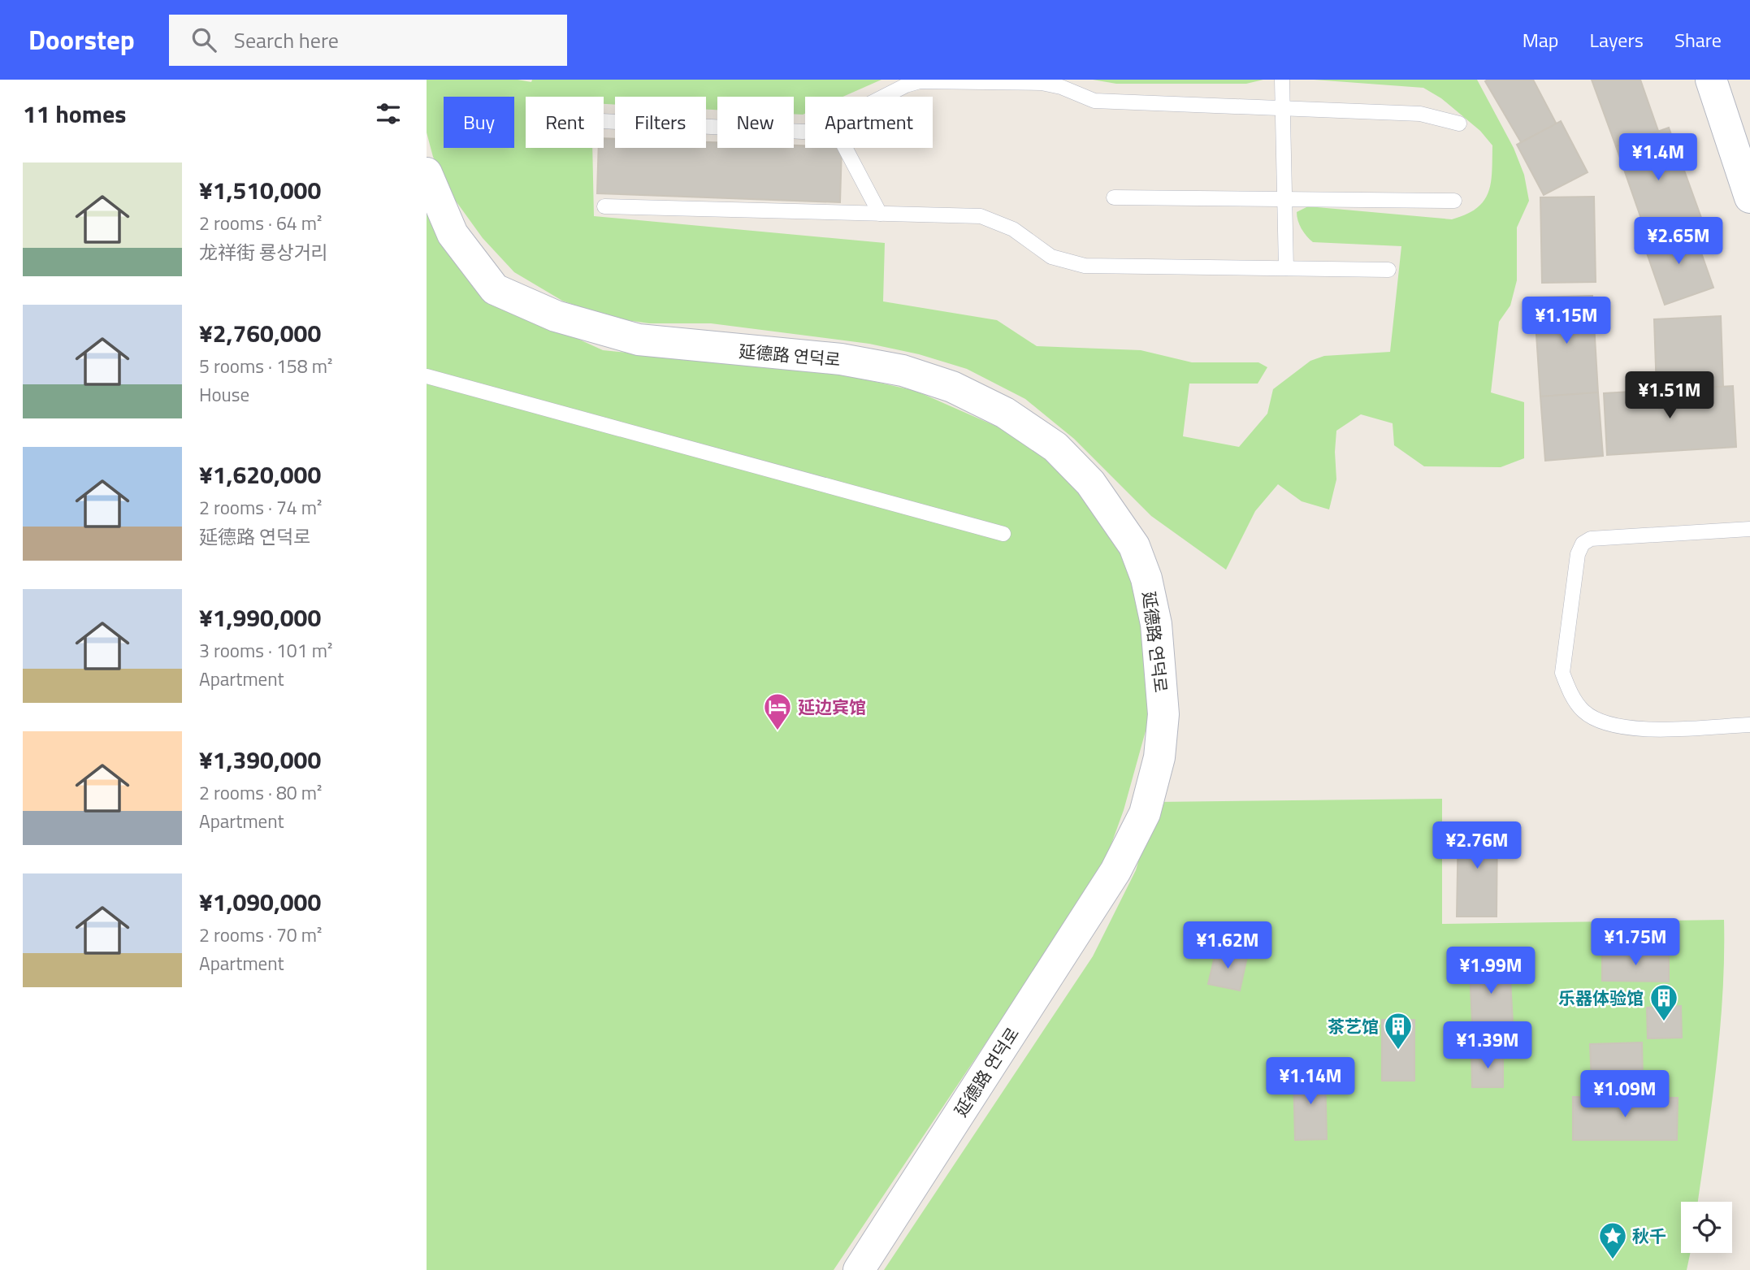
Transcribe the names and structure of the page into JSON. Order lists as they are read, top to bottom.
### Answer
{
  "streets": {
    "main road": ["延德路 연덕로"]
  },
  "places": {
    "hotel": ["延边宾馆"],
    "building": ["乐器体验馆", "茶艺馆"],
    "place": ["秋千"]
  },
  "page": {
    "header": "Doorstep",
    "search": "Search here",
    "nav": ["Map", "Layers", "Share"],
    "heading": "11 homes",
    "chip": [
      "Buy",
      "Rent",
      "Filters",
      "New",
      "Apartment"
    ],
    "price": [
      "¥1.4M",
      "¥2.65M",
      "¥1.15M",
      "¥1.51M",
      "¥2.76M",
      "¥1.75M",
      "¥1.62M",
      "¥1.99M",
      "¥1.39M",
      "¥1.14M",
      "¥1.09M"
    ],
    "list": [
      {
        "name": "¥1,510,000",
        "note": "2 rooms · 64 m² · 龙祥街 룡상거리"
      },
      {
        "name": "¥2,760,000",
        "note": "5 rooms · 158 m² · House"
      },
      {
        "name": "¥1,620,000",
        "note": "2 rooms · 74 m² · 延德路 연덕로"
      },
      {
        "name": "¥1,990,000",
        "note": "3 rooms · 101 m² · Apartment"
      },
      {
        "name": "¥1,390,000",
        "note": "2 rooms · 80 m² · Apartment"
      },
      {
        "name": "¥1,090,000",
        "note": "2 rooms · 70 m² · Apartment"
      }
    ]
  }
}
